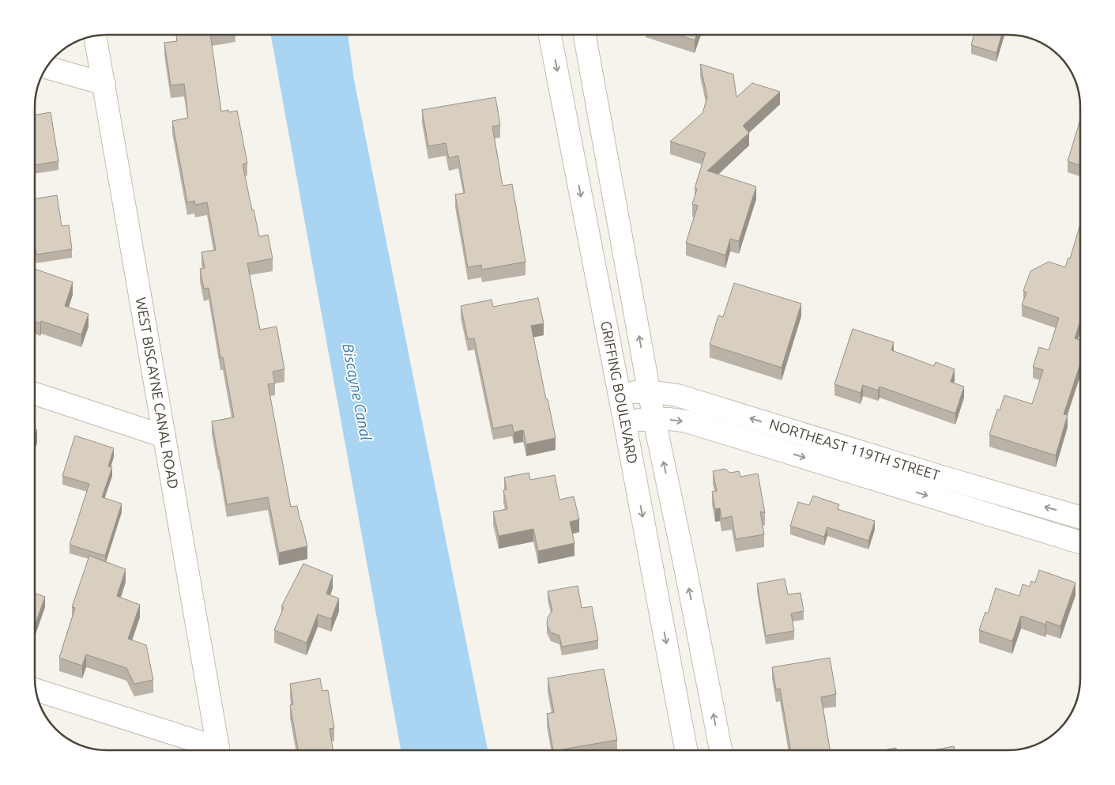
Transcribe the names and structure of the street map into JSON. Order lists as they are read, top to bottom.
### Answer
{
  "streets": {
    "street": ["GRIFFING BOULEVARD", "WEST BISCAYNE CANAL ROAD", "NORTHEAST 119TH STREET"]
  },
  "crossings": [
    ["GRIFFING BOULEVARD", "NORTHEAST 119TH STREET"]
  ],
  "water": ["Biscayne Canal"]
}
